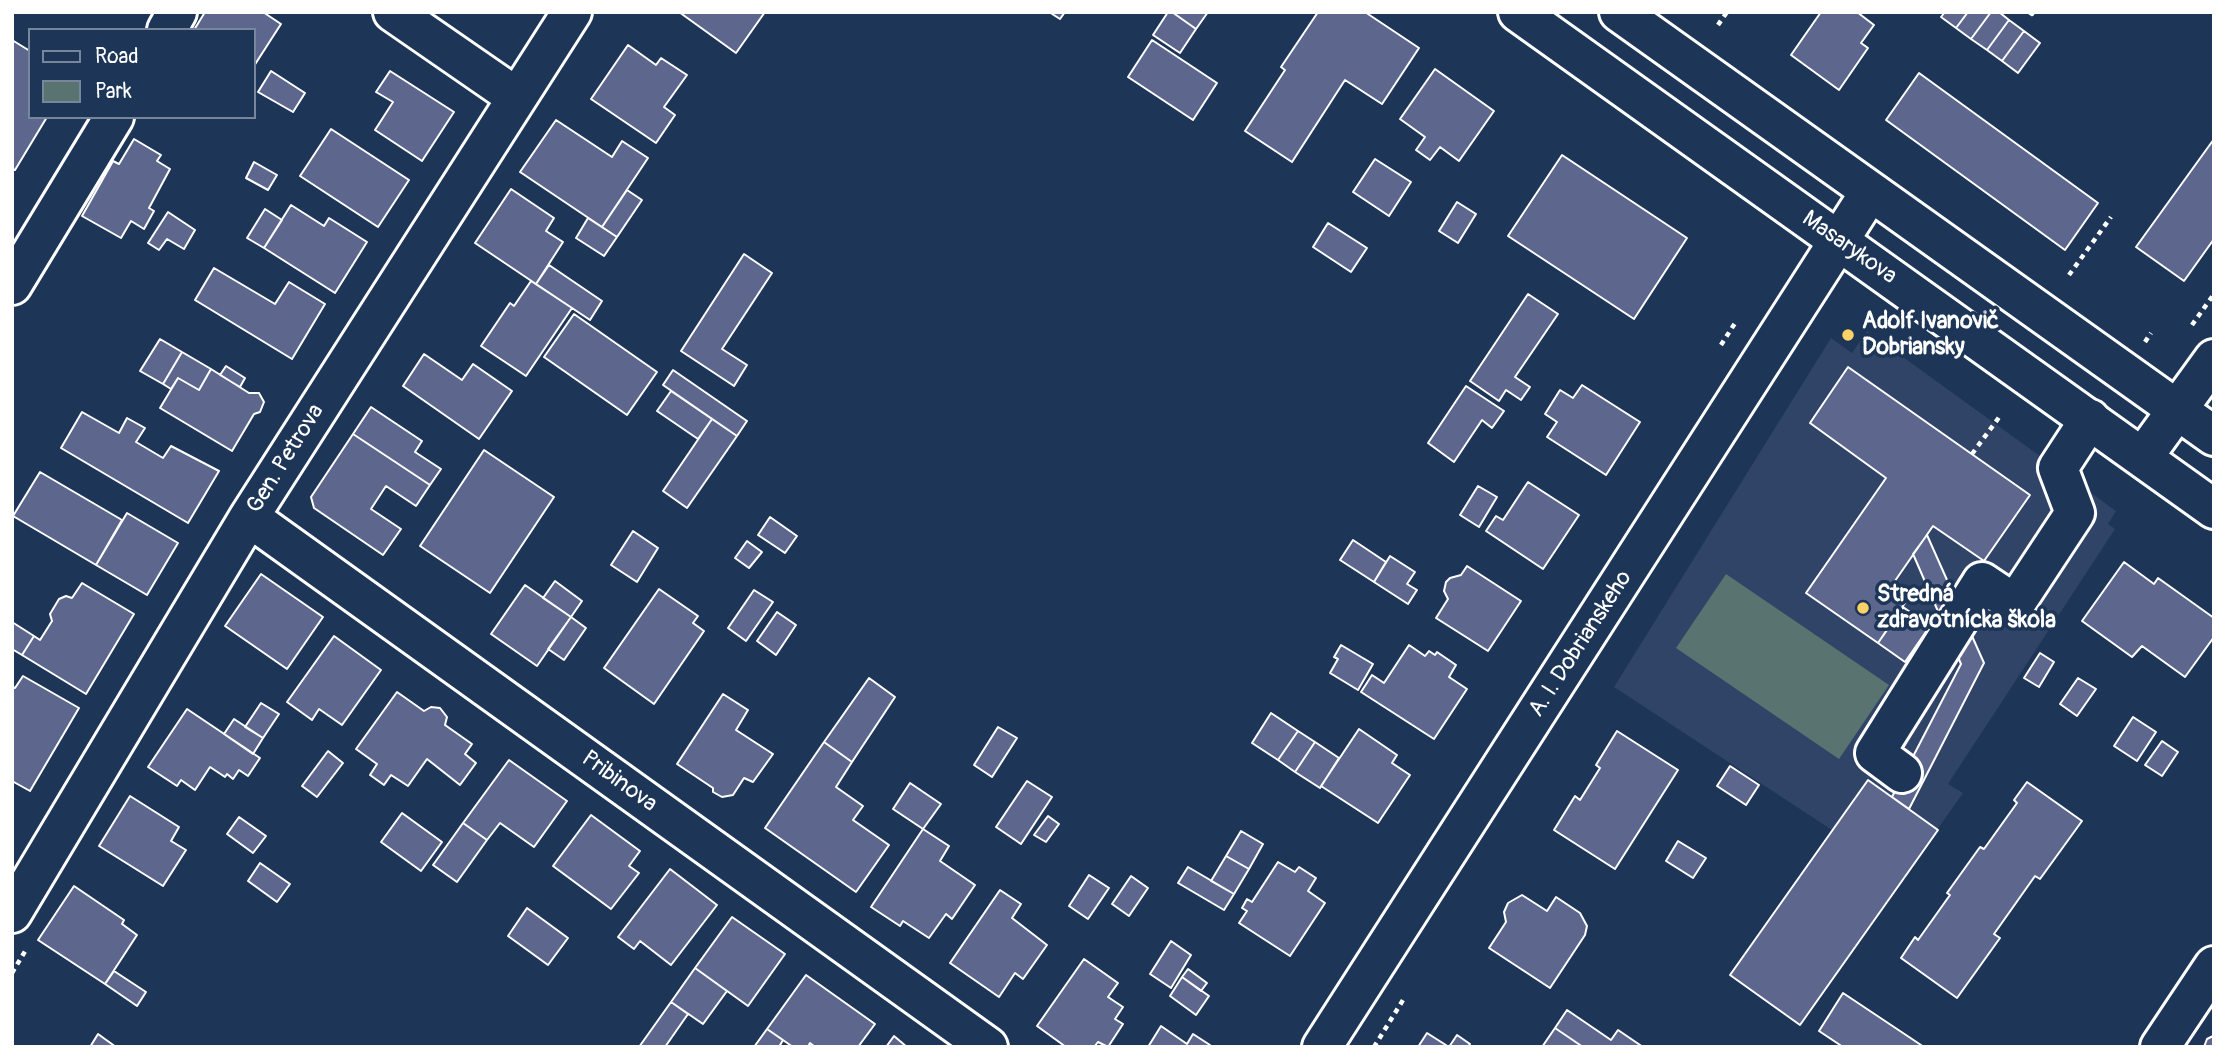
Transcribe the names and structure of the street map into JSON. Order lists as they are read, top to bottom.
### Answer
{
  "streets": {
    "street": [
      "Masarykova",
      "Gen. Petrova",
      "A. I. Dobrianskeho",
      "Pribinova"
    ]
  },
  "crossings": [
    ["Masarykova", "A. I. Dobrianskeho"],
    ["Gen. Petrova", "Pribinova"]
  ],
  "places": ["Adolf Ivanovič Dobriansky", "Stredná zdravotnícka škola"],
  "legend": ["Road", "Park"]
}
